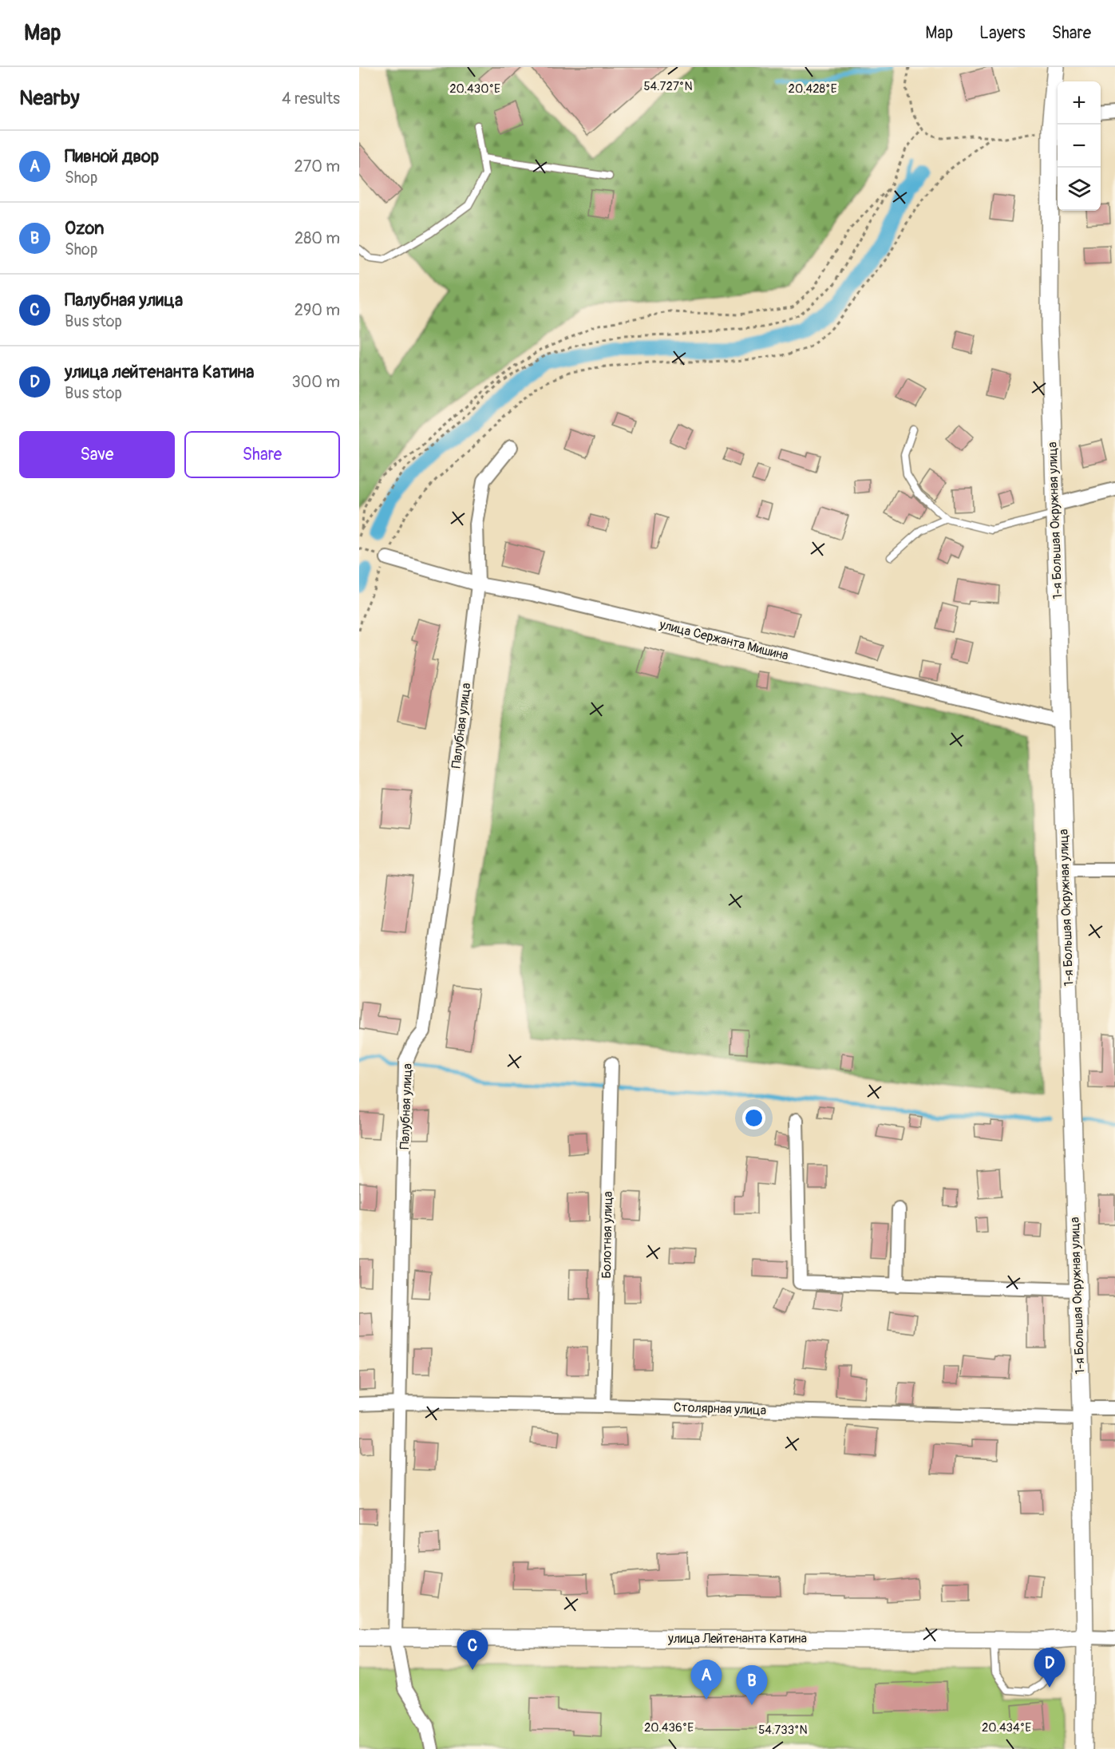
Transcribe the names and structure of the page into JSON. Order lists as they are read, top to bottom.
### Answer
{
  "streets": {
    "street": [
      "1-я Большая Окружная улица",
      "улица Сержанта Мишина",
      "Палубная улица",
      "Болотная улица",
      "Столярная улица",
      "улица Лейтенанта Катина"
    ]
  },
  "crossings": [
    ["1-я Большая Окружная улица", "улица Сержанта Мишина"],
    ["1-я Большая Окружная улица", "Столярная улица"],
    ["1-я Большая Окружная улица", "улица Лейтенанта Катина"],
    ["улица Сержанта Мишина", "Палубная улица"],
    ["Палубная улица", "Столярная улица"],
    ["Палубная улица", "улица Лейтенанта Катина"],
    ["Болотная улица", "Столярная улица"]
  ],
  "page": {
    "header": "Map",
    "nav": ["Map", "Layers", "Share"],
    "heading": ["Nearby", "4 results"],
    "map_buttons": ["+", "−"],
    "list": [
      {
        "mark": "A",
        "name": "Пивной двор",
        "note": "Shop",
        "value": "270 m"
      },
      {
        "mark": "B",
        "name": "Ozon",
        "note": "Shop",
        "value": "280 m"
      },
      {
        "mark": "C",
        "name": "Палубная улица",
        "note": "Bus stop",
        "value": "290 m"
      },
      {
        "mark": "D",
        "name": "улица лейтенанта Катина",
        "note": "Bus stop",
        "value": "300 m"
      }
    ],
    "buttons": ["Save", "Share"],
    "pins": [
      "C",
      "D",
      "A",
      "B"
    ]
  },
  "coordinates": [
    "54.727°N",
    "20.430°E",
    "20.428°E",
    "20.436°E",
    "20.434°E",
    "54.733°N"
  ]
}
